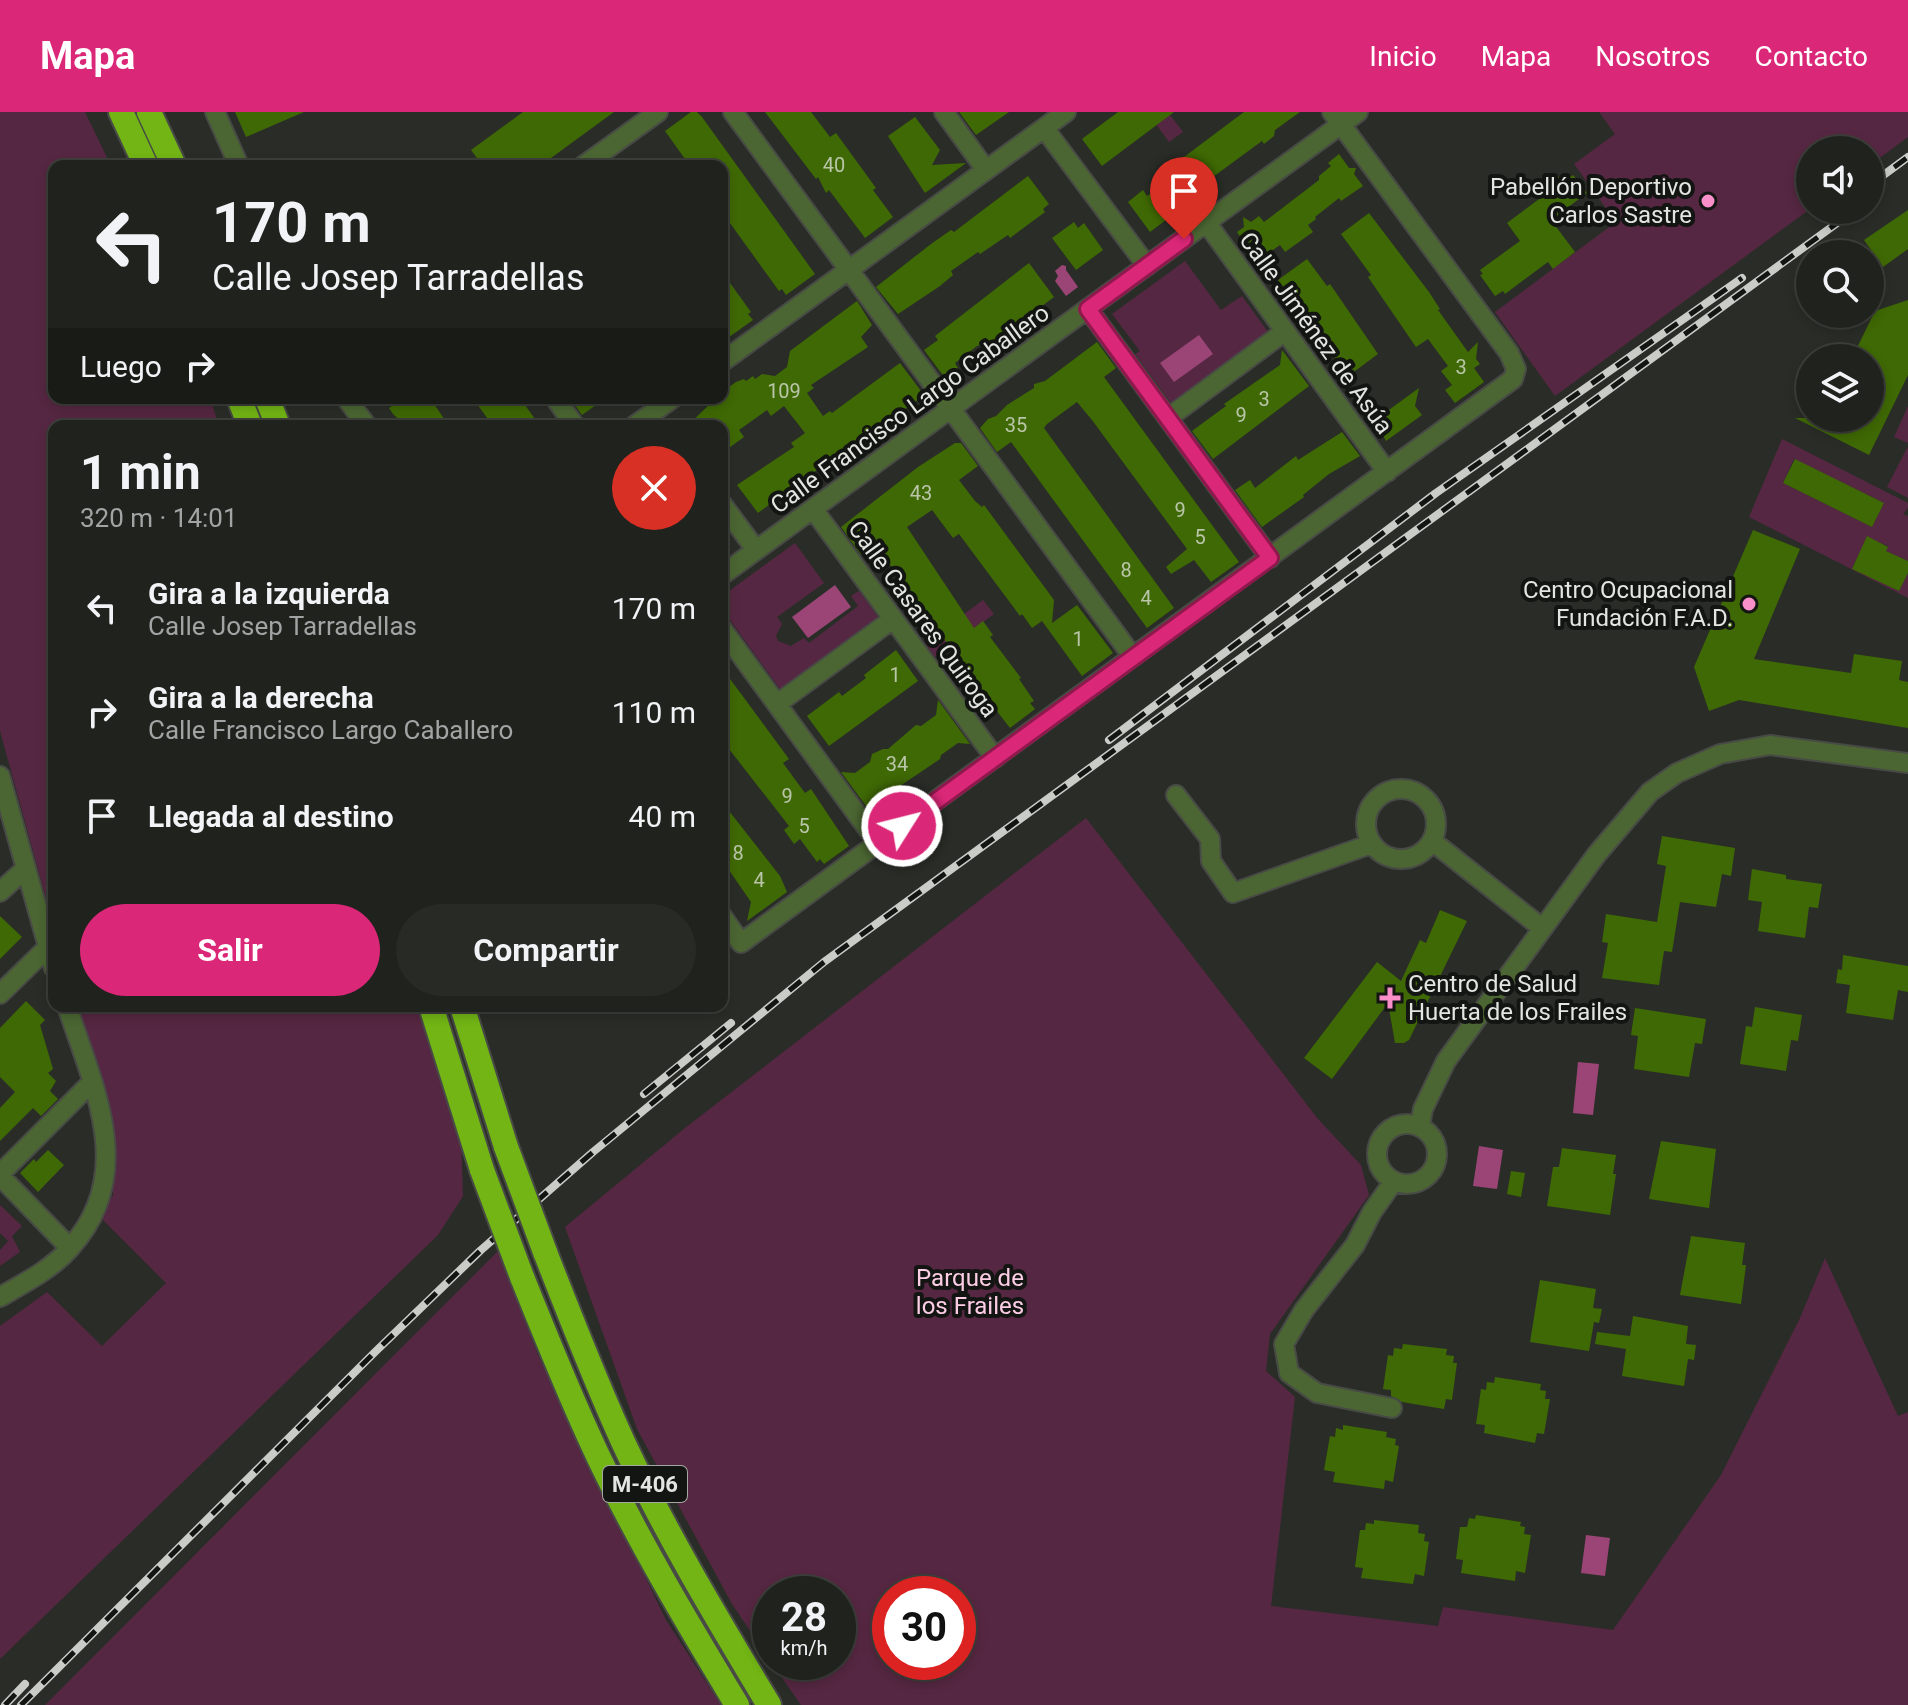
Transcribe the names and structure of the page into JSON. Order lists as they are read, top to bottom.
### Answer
{
  "streets": {
    "highway": ["M-406"],
    "street": ["Calle Jiménez de Asúa", "Calle Francisco Largo Caballero", "Calle Casares Quiroga"]
  },
  "crossings": [
    ["Calle Jiménez de Asúa", "Calle Francisco Largo Caballero"],
    ["Calle Francisco Largo Caballero", "Calle Casares Quiroga"]
  ],
  "parks": ["Parque de los Frailes"],
  "places": {
    "other": ["Pabellón Deportivo Carlos Sastre", "Centro Ocupacional Fundación F.A.D."],
    "health": ["Centro de Salud Huerta de los Frailes"]
  },
  "house_numbers": [
    "40",
    "3",
    "109",
    "3",
    "9",
    "35",
    "43",
    "9",
    "5",
    "8",
    "4",
    "1",
    "1",
    "34",
    "9",
    "5",
    "8",
    "4"
  ],
  "page": {
    "header": "Mapa",
    "nav": [
      "Inicio",
      "Mapa",
      "Nosotros",
      "Contacto"
    ],
    "turn": ["170 m", "Calle Josep Tarradellas"],
    "then": "Luego",
    "heading": ["1 min", "320 m · 14:01"],
    "list": [
      {
        "name": "Gira a la izquierda",
        "note": "Calle Josep Tarradellas",
        "value": "170 m"
      },
      {
        "name": "Gira a la derecha",
        "note": "Calle Francisco Largo Caballero",
        "value": "110 m"
      },
      {
        "name": "Llegada al destino",
        "value": "40 m"
      }
    ],
    "buttons": ["Salir", "Compartir"],
    "speed": "28 km/h",
    "limit": "30"
  }
}
